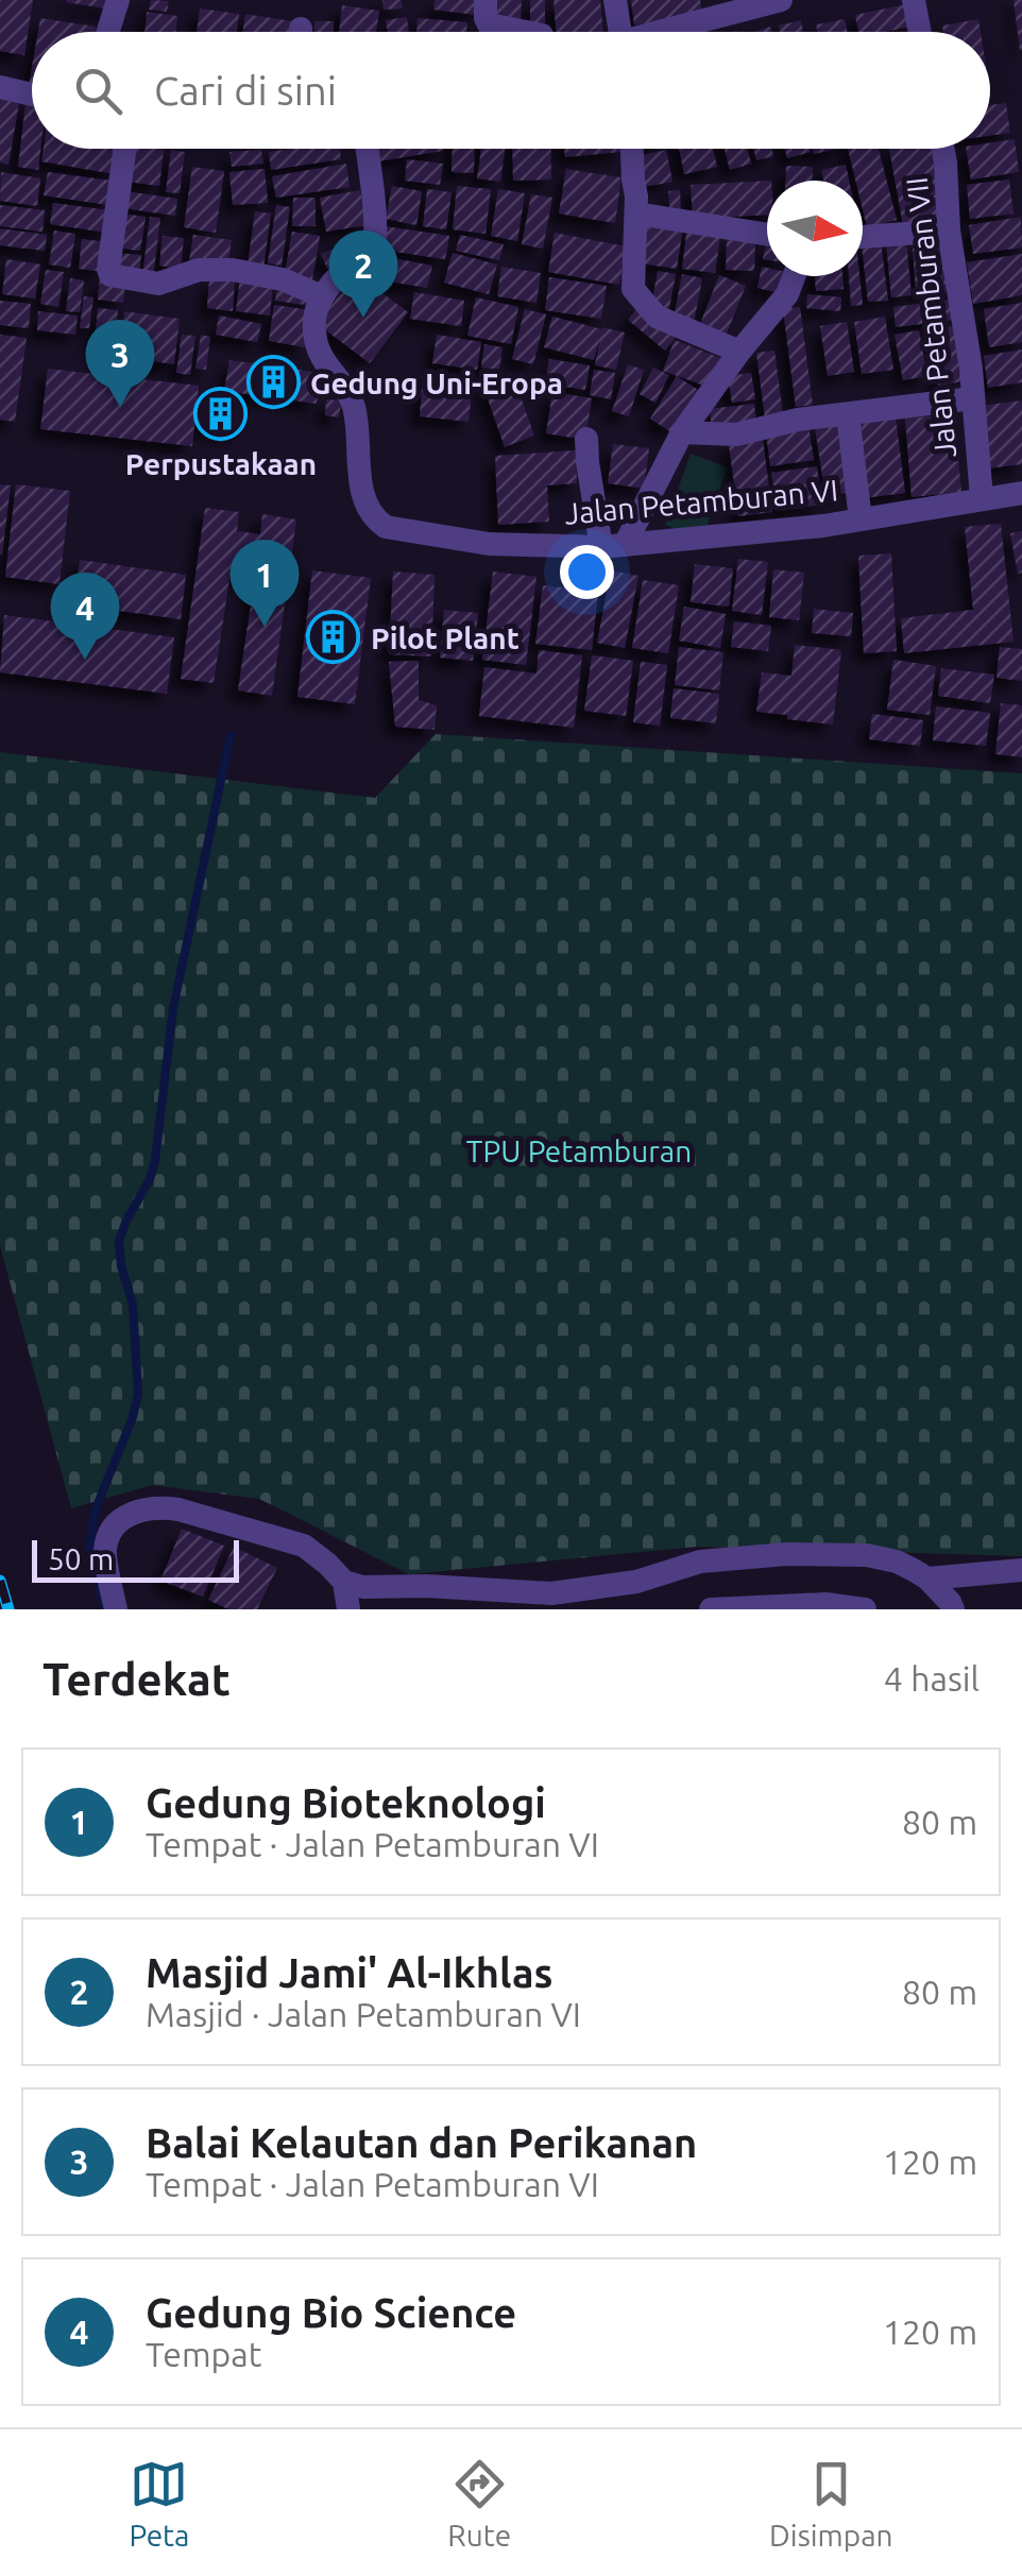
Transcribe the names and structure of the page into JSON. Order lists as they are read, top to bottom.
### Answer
{
  "streets": {
    "street": ["Jalan Petamburan VII", "Jalan Petamburan VI"]
  },
  "crossings": [
    ["Jalan Petamburan VII", "Jalan Petamburan VI"]
  ],
  "parks": ["TPU Petamburan"],
  "places": {
    "building": ["Gedung Uni-Eropa", "Perpustakaan", "Pilot Plant"]
  },
  "scale_bar": "50 m",
  "north": "right",
  "page": {
    "search": "Cari di sini",
    "pins": [
      "2",
      "3",
      "1",
      "4"
    ],
    "scale": "50 m",
    "heading": ["Terdekat", "4 hasil"],
    "list": [
      {
        "mark": "1",
        "name": "Gedung Bioteknologi",
        "note": "Tempat · Jalan Petamburan VI",
        "value": "80 m"
      },
      {
        "mark": "2",
        "name": "Masjid Jami' Al-Ikhlas",
        "note": "Masjid · Jalan Petamburan VI",
        "value": "80 m"
      },
      {
        "mark": "3",
        "name": "Balai Kelautan dan Perikanan",
        "note": "Tempat · Jalan Petamburan VI",
        "value": "120 m"
      },
      {
        "mark": "4",
        "name": "Gedung Bio Science",
        "note": "Tempat",
        "value": "120 m"
      }
    ],
    "nav": ["Peta", "Rute", "Disimpan"]
  }
}
